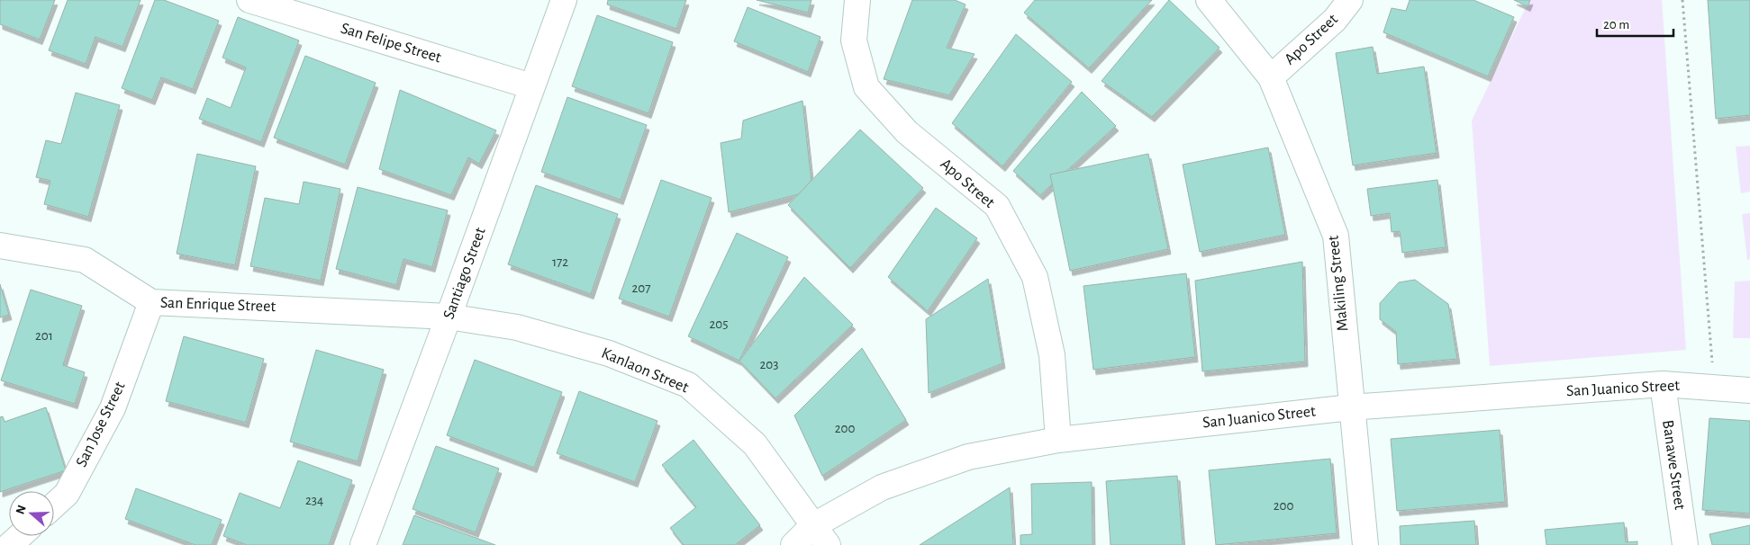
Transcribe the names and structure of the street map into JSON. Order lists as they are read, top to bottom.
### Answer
{
  "streets": {
    "street": [
      "Apo Street",
      "San Felipe Street",
      "Santiago Street",
      "Makiling Street",
      "San Enrique Street",
      "Kanlaon Street",
      "San Juanico Street",
      "San Jose Street",
      "Banawe Street"
    ]
  },
  "crossings": [
    ["Apo Street", "Makiling Street"],
    ["Apo Street", "San Juanico Street"],
    ["San Felipe Street", "Santiago Street"],
    ["Santiago Street", "San Enrique Street"],
    ["Santiago Street", "Kanlaon Street"],
    ["Makiling Street", "San Juanico Street"],
    ["San Enrique Street", "Kanlaon Street"],
    ["San Enrique Street", "San Jose Street"],
    ["Kanlaon Street", "San Juanico Street"],
    ["San Juanico Street", "Banawe Street"]
  ],
  "house_numbers": [
    "172",
    "207",
    "205",
    "201",
    "203",
    "200",
    "234",
    "200"
  ],
  "scale_bar": "20 m",
  "north": "left"
}
